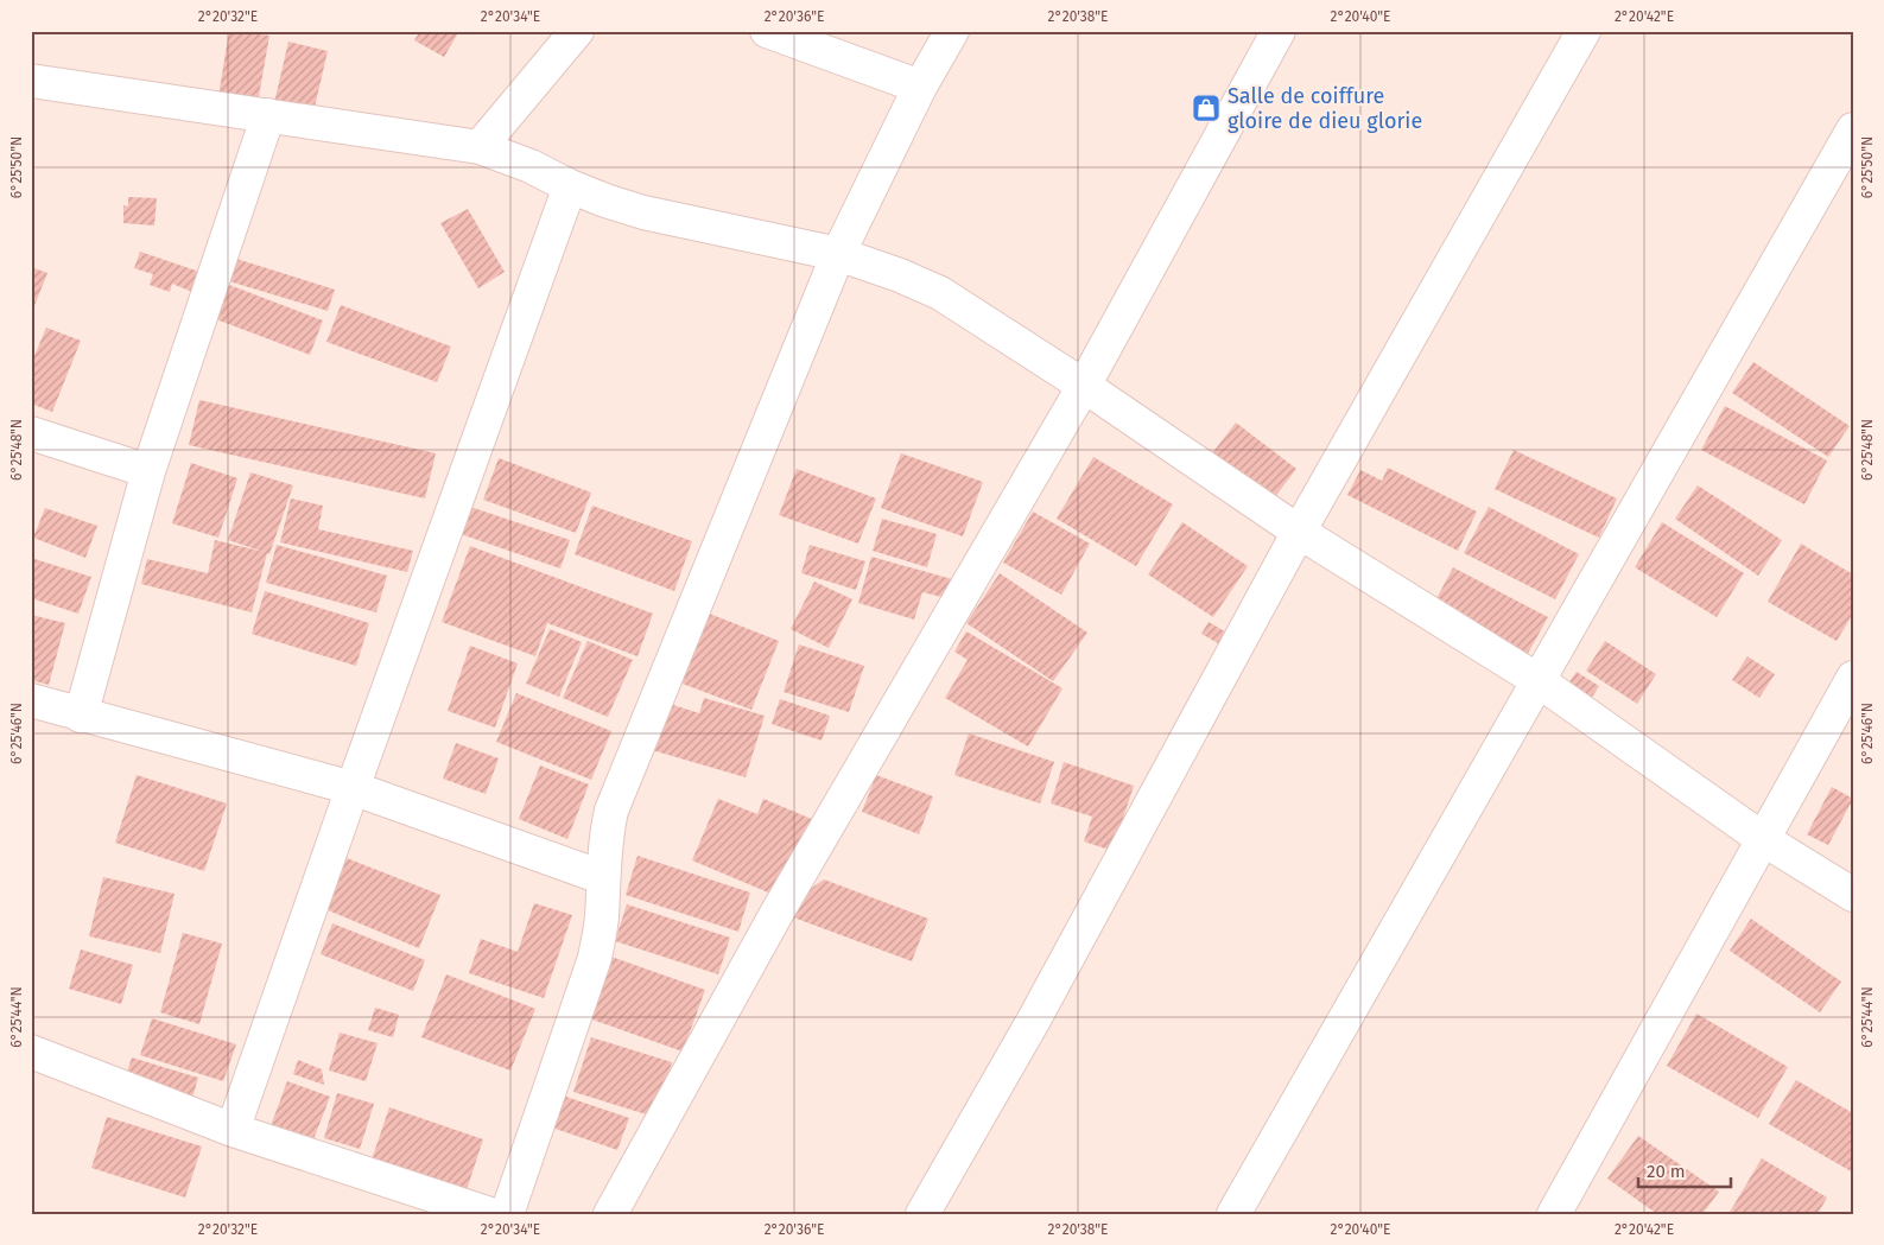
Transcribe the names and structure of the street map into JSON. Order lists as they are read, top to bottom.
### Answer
{
  "places": {
    "shop": ["Salle de coiffure gloire de dieu glorie"]
  },
  "scale_bar": "20 m",
  "coordinates": [
    "2°20'32\"E",
    "2°20'34\"E",
    "2°20'36\"E",
    "2°20'38\"E",
    "2°20'40\"E",
    "2°20'42\"E",
    "6°25'50\"N",
    "6°25'48\"N",
    "6°25'46\"N",
    "6°25'44\"N"
  ]
}
